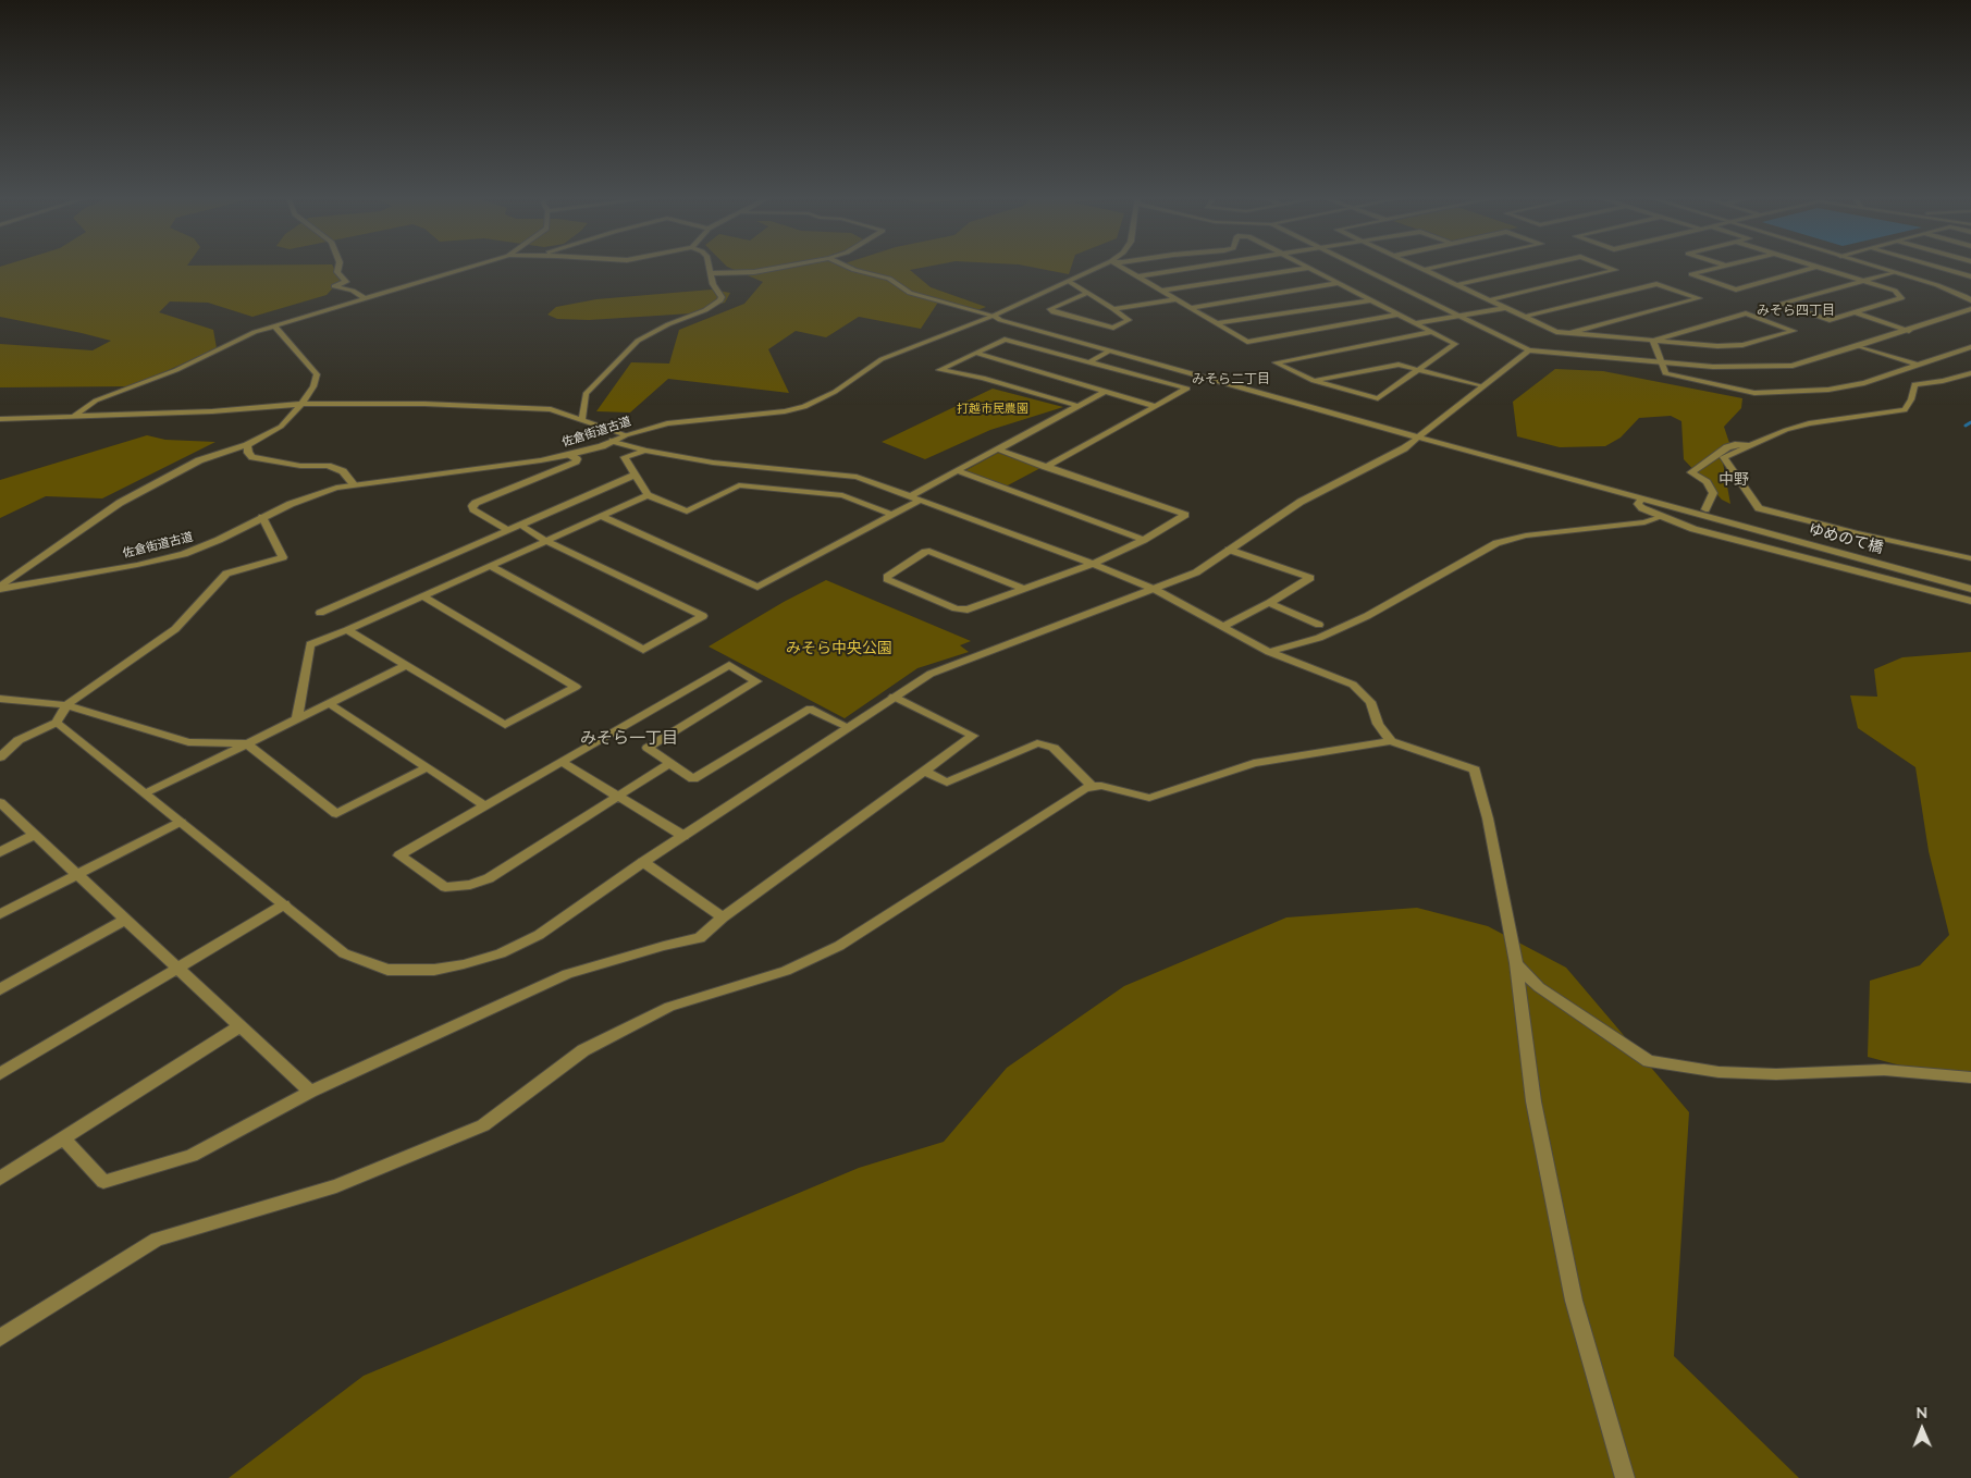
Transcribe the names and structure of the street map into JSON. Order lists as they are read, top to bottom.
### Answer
{
  "streets": {
    "street": ["佐倉街道古道", "ゆめのて橋"]
  },
  "districts": [
    "みそら四丁目",
    "みそら二丁目",
    "中野",
    "みそら一丁目"
  ],
  "parks": ["打越市民農園", "みそら中央公園"],
  "north": "top"
}
